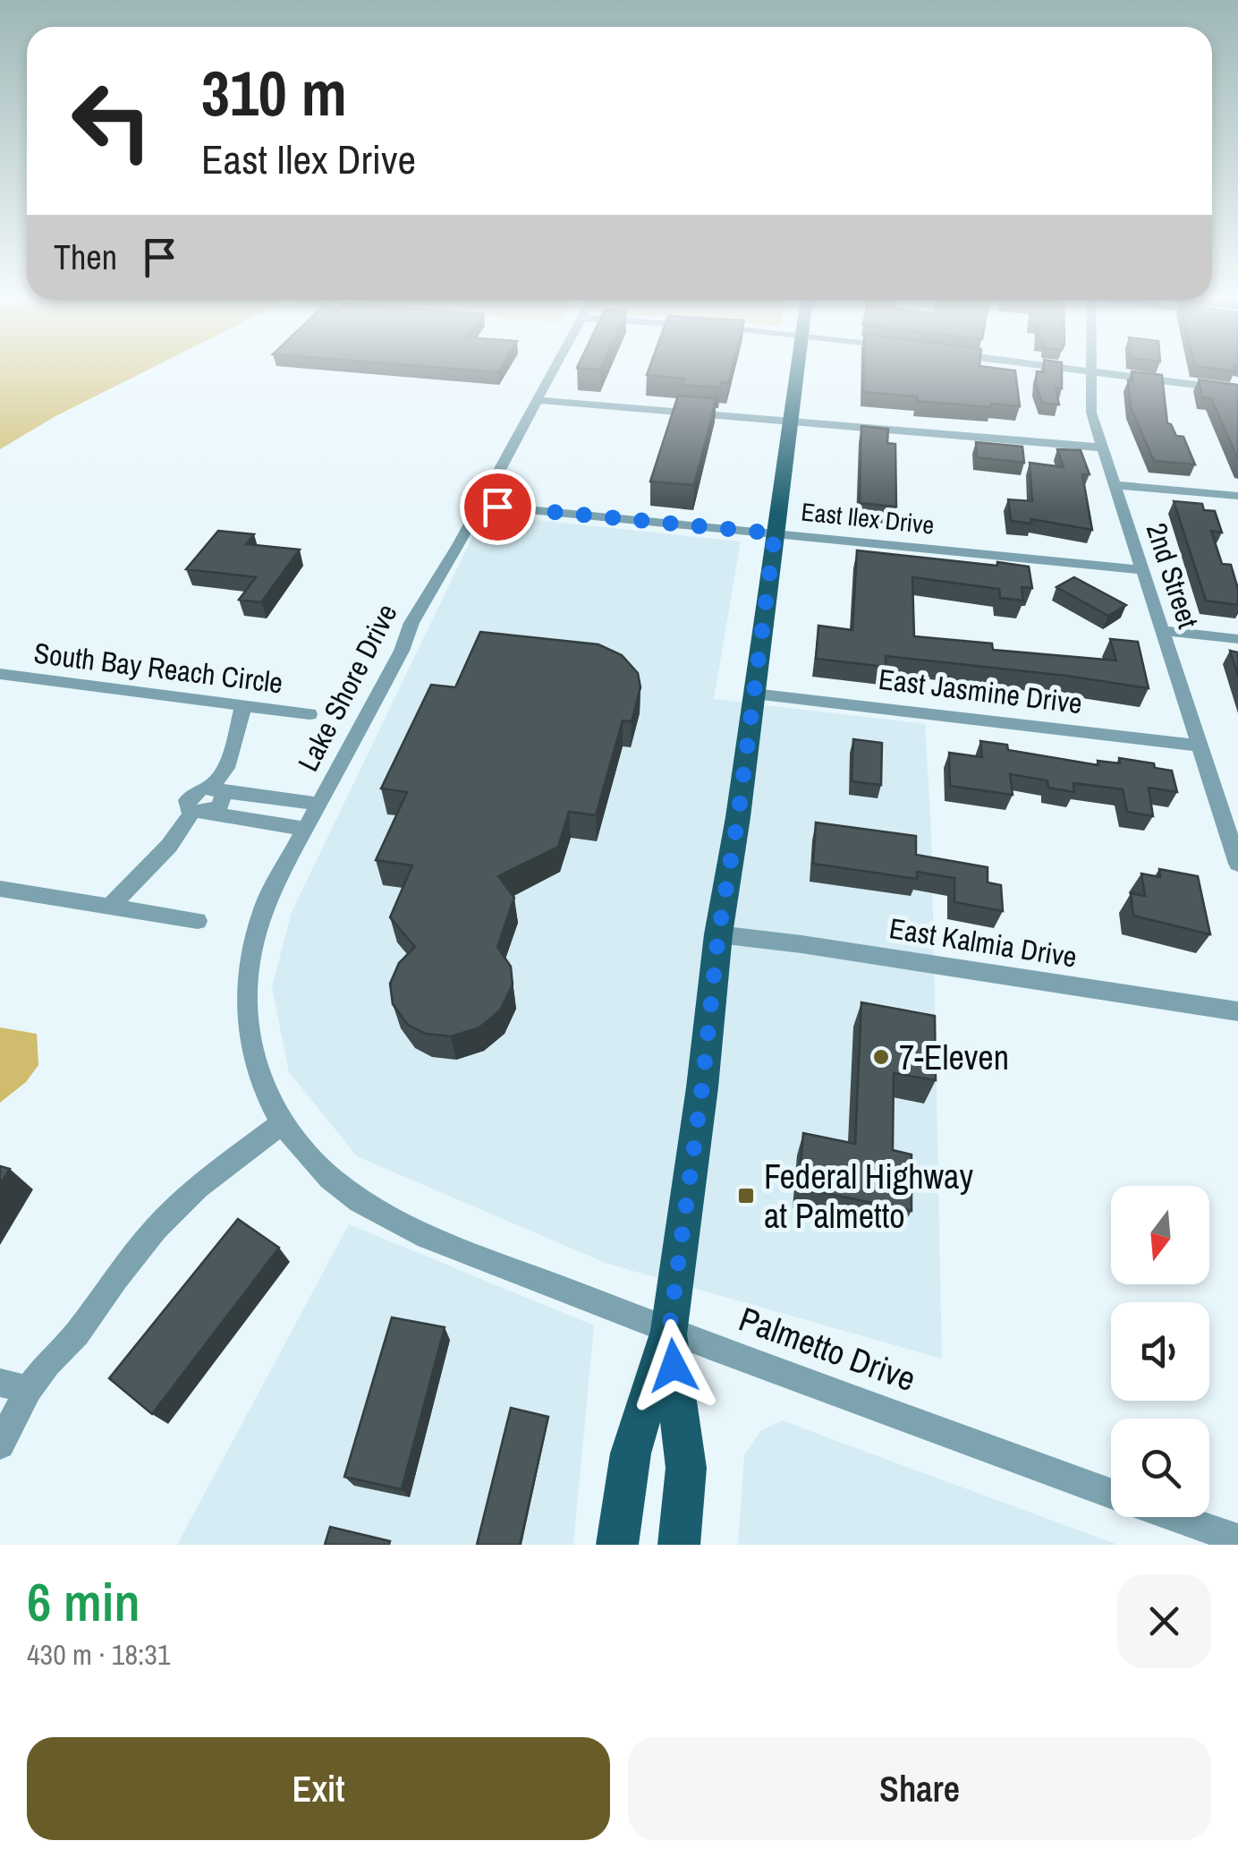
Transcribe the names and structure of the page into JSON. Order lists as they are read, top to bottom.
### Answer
{
  "streets": {
    "street": [
      "East Ilex Drive",
      "2nd Street",
      "South Bay Reach Circle",
      "Lake Shore Drive",
      "East Jasmine Drive",
      "East Kalmia Drive",
      "Palmetto Drive"
    ]
  },
  "crossings": [
    ["East Ilex Drive", "2nd Street"],
    ["East Ilex Drive", "Lake Shore Drive"],
    ["2nd Street", "East Jasmine Drive"],
    ["Lake Shore Drive", "Palmetto Drive"]
  ],
  "places": {
    "other": ["7-Eleven"],
    "transit": ["Federal Highway at Palmetto"]
  },
  "north": "bottom",
  "page": {
    "turn": ["310 m", "East Ilex Drive"],
    "then": "Then",
    "heading": ["6 min", "430 m · 18:31"],
    "buttons": ["Exit", "Share"]
  }
}
